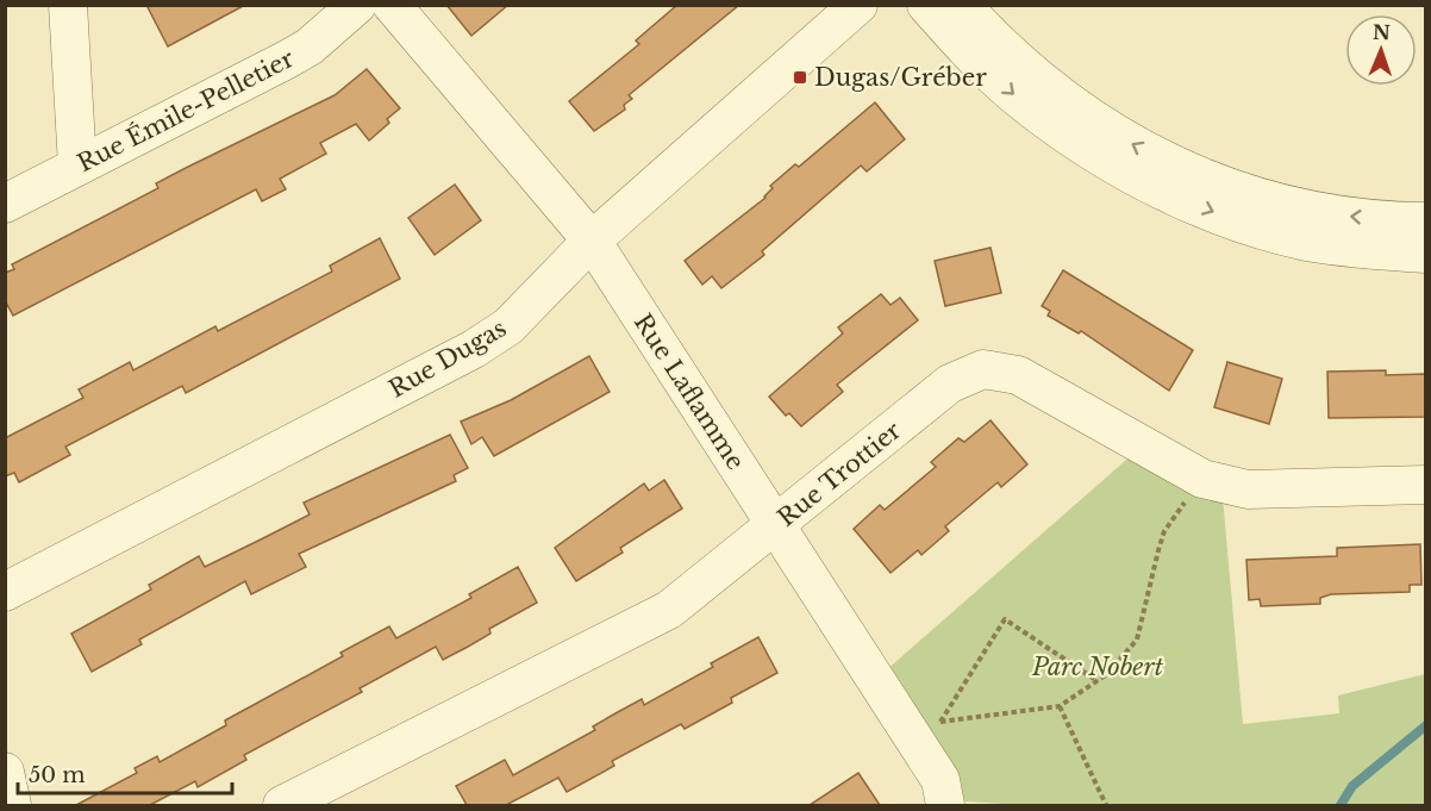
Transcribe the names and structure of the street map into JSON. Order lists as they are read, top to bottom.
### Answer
{
  "streets": {
    "street": [
      "Rue Émile-Pelletier",
      "Rue Dugas",
      "Rue Laflamme",
      "Rue Trottier"
    ]
  },
  "crossings": [
    ["Rue Dugas", "Rue Laflamme"],
    ["Rue Laflamme", "Rue Trottier"]
  ],
  "parks": ["Parc Nobert"],
  "places": {
    "transit": ["Dugas/Gréber"]
  },
  "scale_bar": "50 m",
  "north": "top"
}
